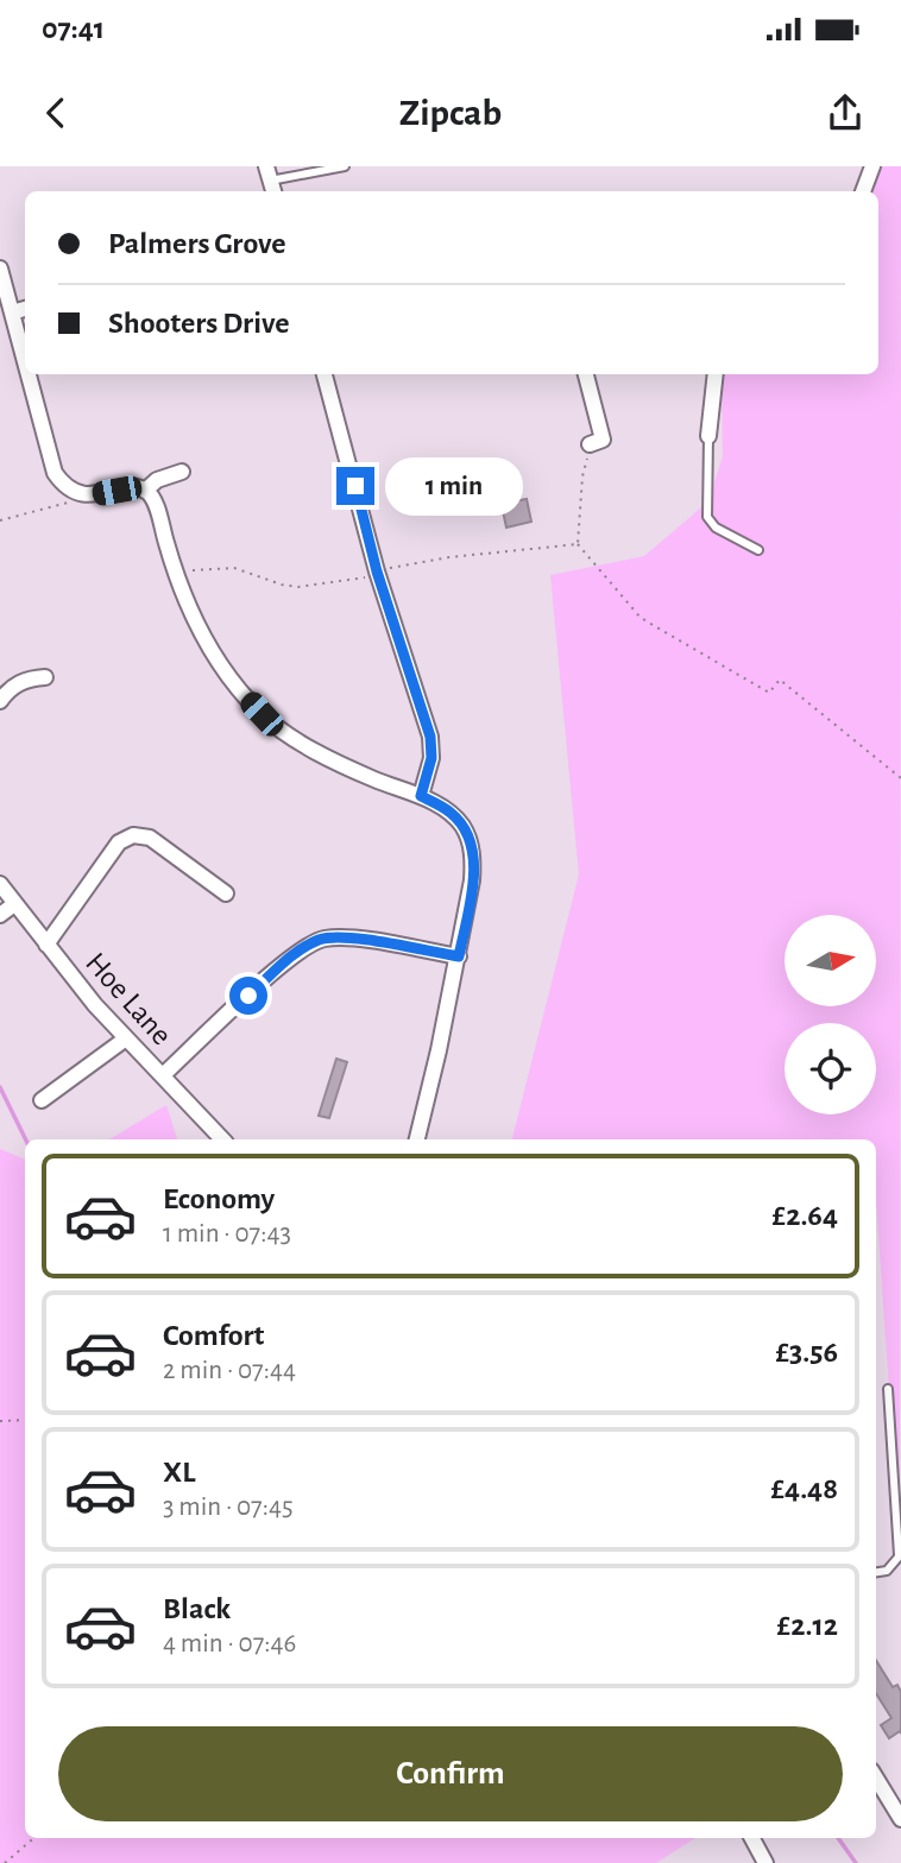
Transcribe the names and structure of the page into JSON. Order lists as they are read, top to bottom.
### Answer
{
  "streets": {
    "street": ["Hoe Lane"]
  },
  "north": "right",
  "page": {
    "status": "07:41",
    "header": "Zipcab",
    "banner": ["Palmers Grove", "Shooters Drive"],
    "bubble": "1 min",
    "list": [
      {
        "name": "Economy",
        "note": "1 min · 07:43",
        "value": "£2.64"
      },
      {
        "name": "Comfort",
        "note": "2 min · 07:44",
        "value": "£3.56"
      },
      {
        "name": "XL",
        "note": "3 min · 07:45",
        "value": "£4.48"
      },
      {
        "name": "Black",
        "note": "4 min · 07:46",
        "value": "£2.12"
      }
    ],
    "buttons": "Confirm"
  }
}
